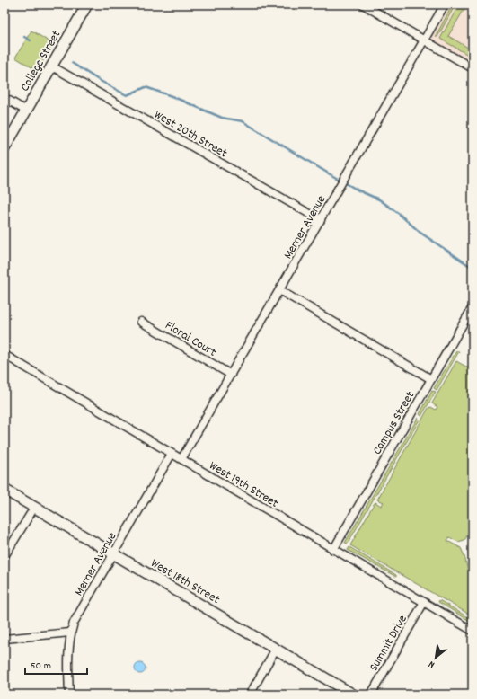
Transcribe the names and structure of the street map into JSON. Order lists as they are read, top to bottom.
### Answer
{
  "streets": {
    "main road": ["College Street", "West 18th Street"],
    "street": [
      "West 20th Street",
      "Merner Avenue",
      "Floral Court",
      "Campus Street",
      "West 19th Street",
      "Summit Drive"
    ]
  },
  "crossings": [
    ["College Street", "West 20th Street"],
    ["West 20th Street", "Merner Avenue"],
    ["Merner Avenue", "Floral Court"],
    ["Merner Avenue", "West 19th Street"],
    ["Merner Avenue", "West 18th Street"],
    ["Campus Street", "West 19th Street"],
    ["West 19th Street", "Summit Drive"]
  ],
  "scale_bar": "50 m",
  "north": "bottom left"
}
